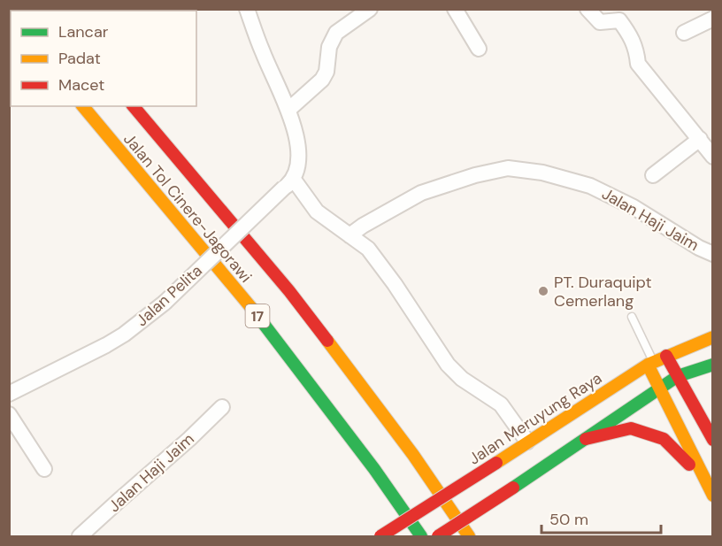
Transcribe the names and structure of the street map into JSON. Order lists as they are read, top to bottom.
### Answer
{
  "streets": {
    "main road": ["Jalan Tol Cinere-Jagorawi", "17", "Jalan Meruyung Raya"],
    "street": ["Jalan Haji Jaim", "Jalan Pelita"]
  },
  "places": ["PT. Duraquipt Cemerlang"],
  "legend": ["Lancar", "Padat", "Macet"],
  "scale_bar": "50 m"
}
